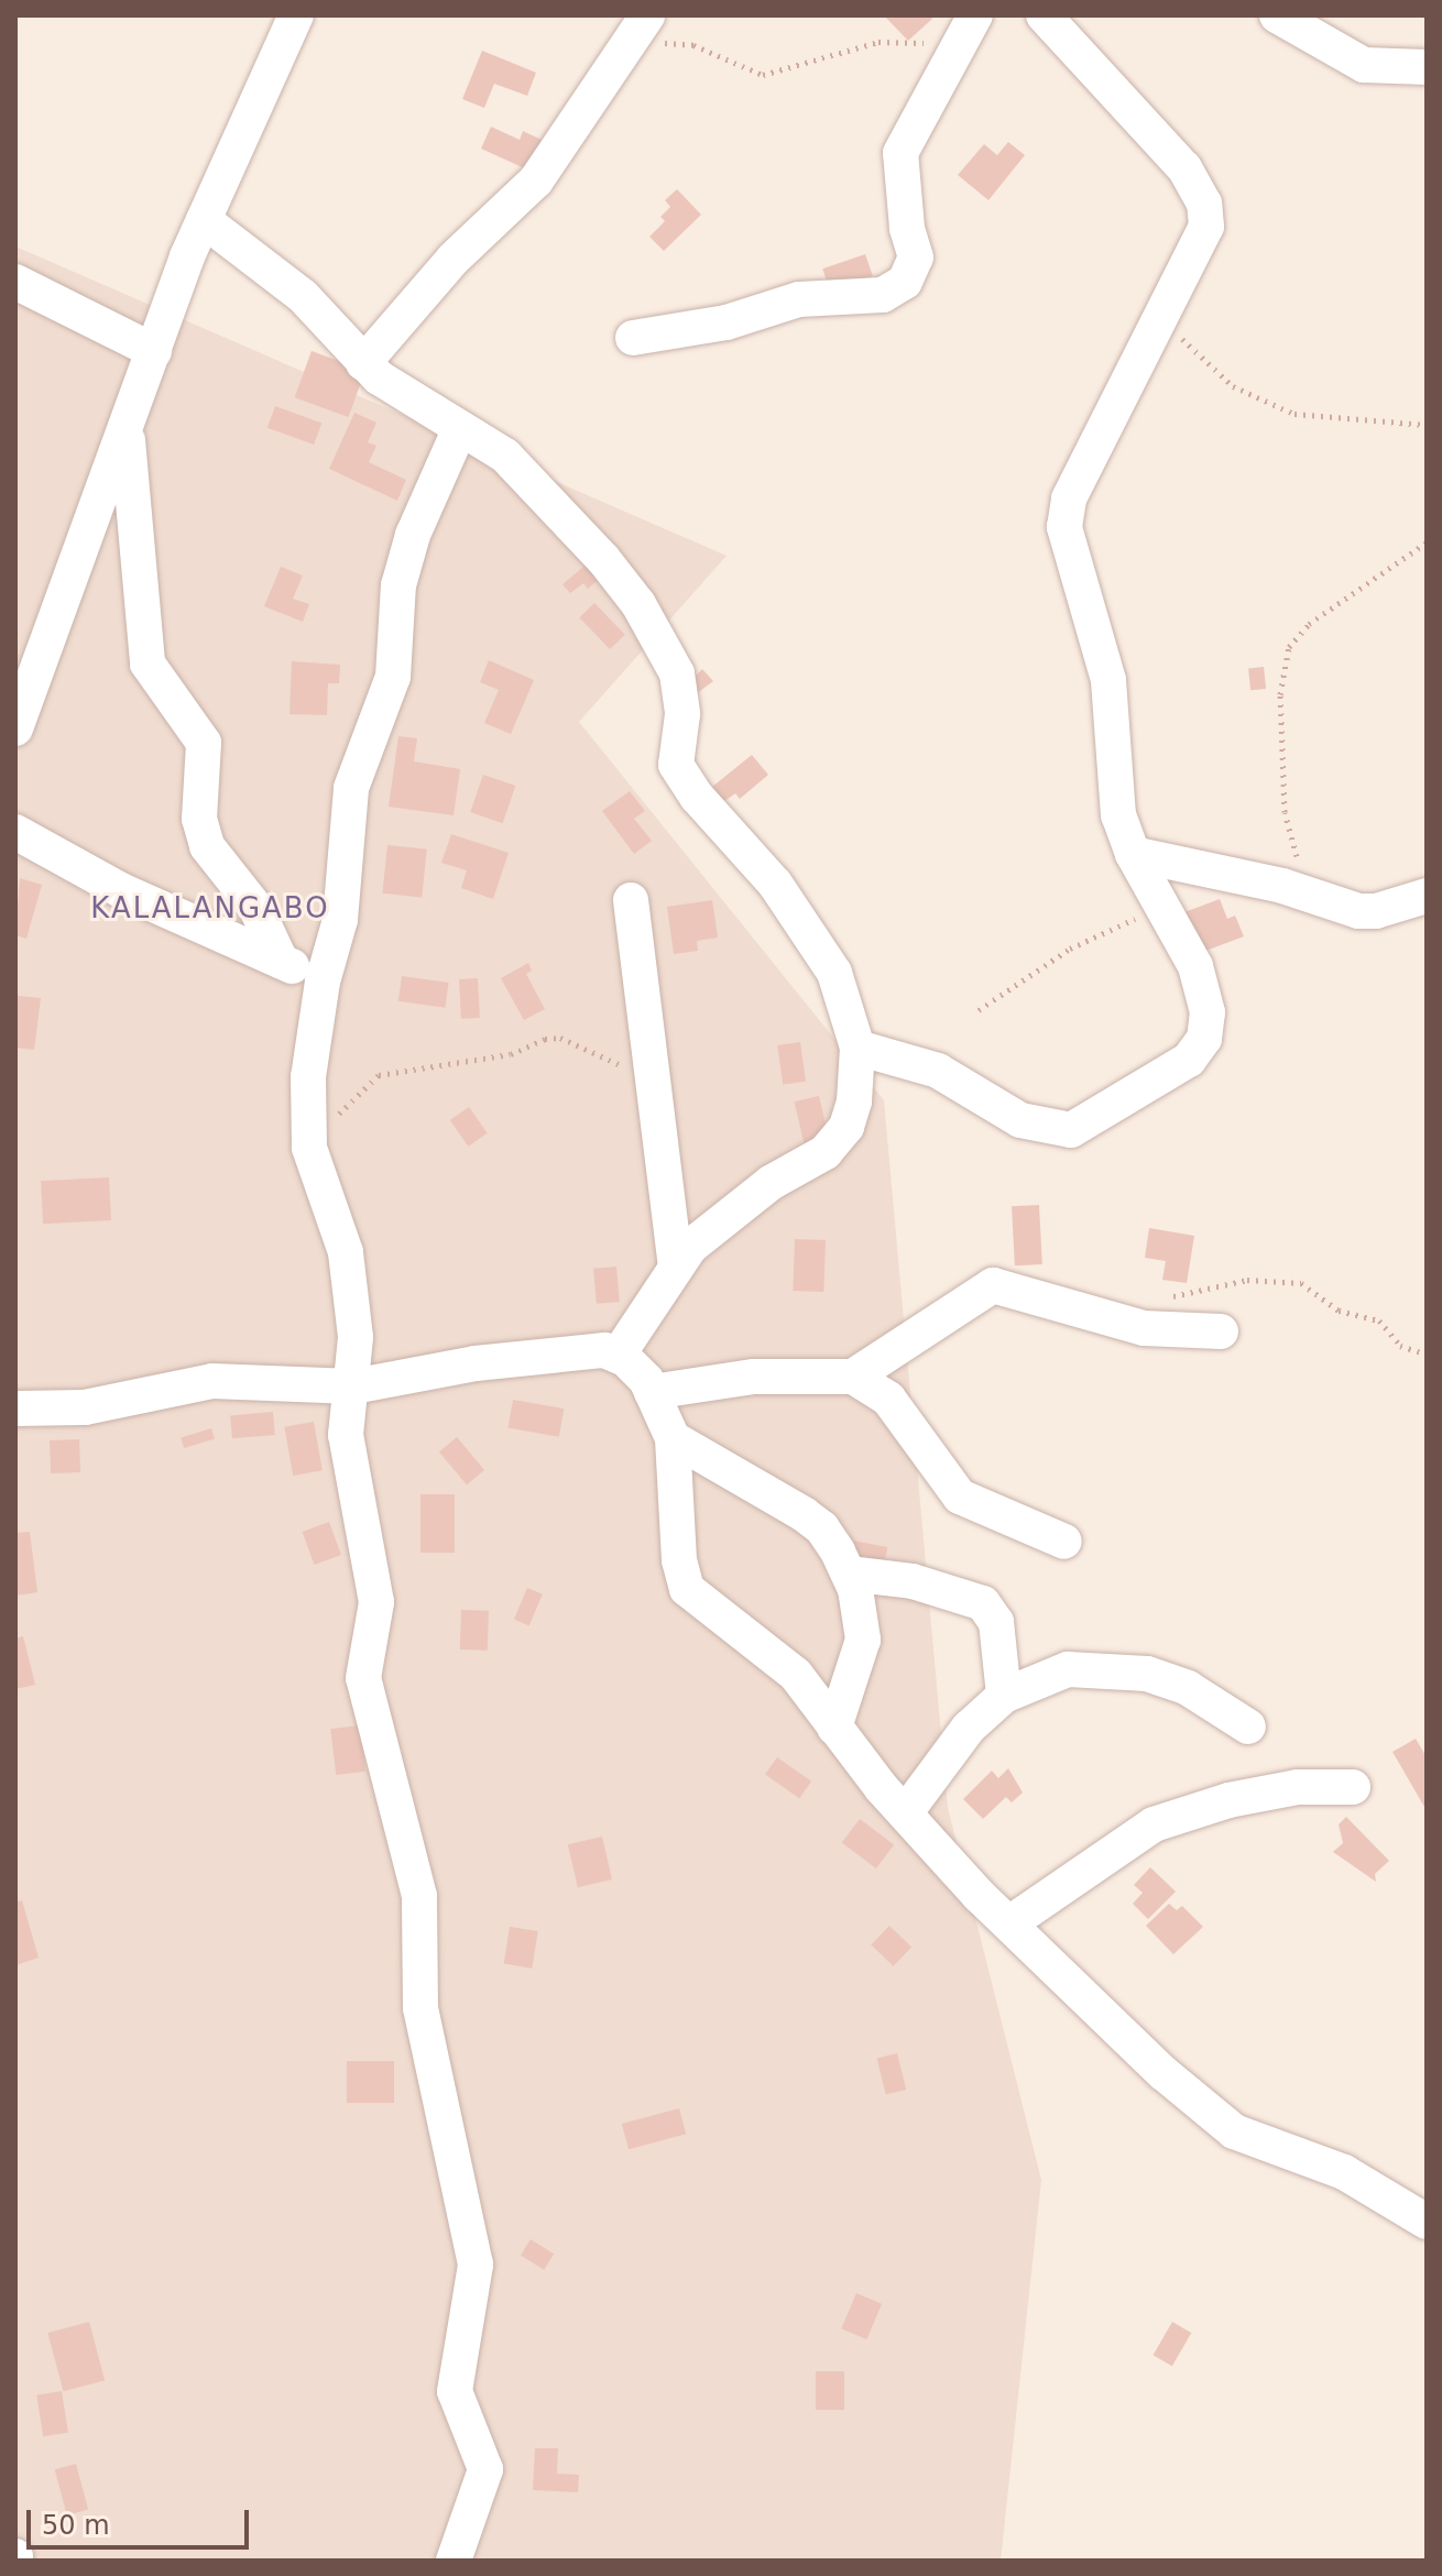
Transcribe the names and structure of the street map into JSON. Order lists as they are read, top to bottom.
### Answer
{
  "districts": ["KALALANGABO"],
  "scale_bar": "50 m"
}
